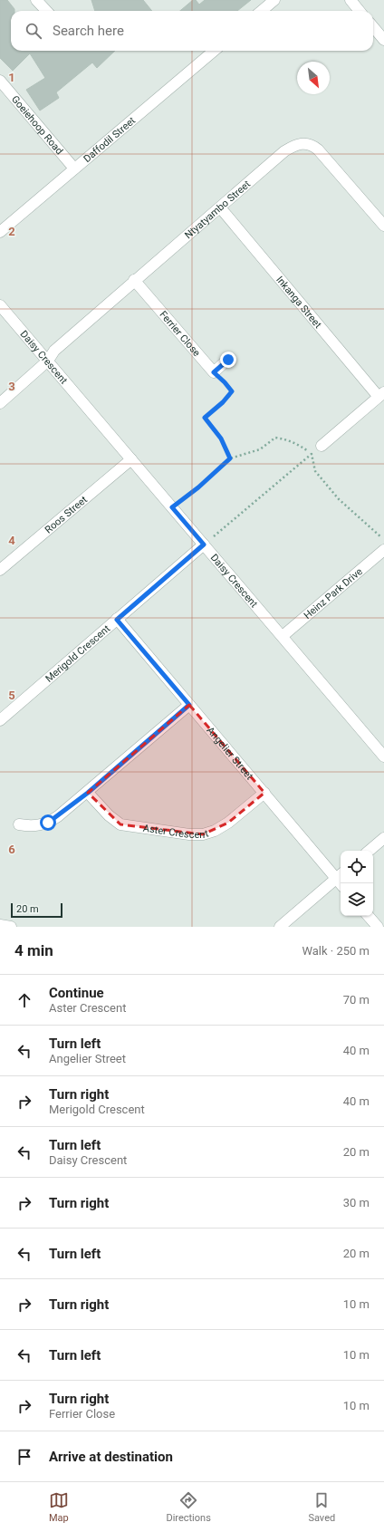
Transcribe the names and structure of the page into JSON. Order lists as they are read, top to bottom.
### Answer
{
  "streets": {
    "street": [
      "Goeiehoop Road",
      "Daffodil Street",
      "Ntyatyambo Street",
      "Inkanga Street",
      "Ferrier Close",
      "Daisy Crescent",
      "Roos Street",
      "Heinz Park Drive",
      "Merigold Crescent",
      "Angelier Street",
      "Aster Crescent"
    ]
  },
  "crossings": [
    ["Goeiehoop Road", "Daffodil Street"],
    ["Ntyatyambo Street", "Inkanga Street"],
    ["Ntyatyambo Street", "Ferrier Close"],
    ["Ntyatyambo Street", "Daisy Crescent"],
    ["Daisy Crescent", "Roos Street"],
    ["Daisy Crescent", "Heinz Park Drive"],
    ["Daisy Crescent", "Merigold Crescent"],
    ["Merigold Crescent", "Angelier Street"],
    ["Angelier Street", "Aster Crescent"]
  ],
  "scale_bar": "20 m",
  "north": "bottom right",
  "page": {
    "search": "Search here",
    "scale": "20 m",
    "heading": ["4 min", "Walk · 250 m"],
    "list": [
      ["Continue", "Aster Crescent", "70 m"],
      ["Turn left", "Angelier Street", "40 m"],
      ["Turn right", "Merigold Crescent", "40 m"],
      ["Turn left", "Daisy Crescent", "20 m"],
      ["Turn right", "30 m"],
      ["Turn left", "20 m"],
      ["Turn right", "10 m"],
      ["Turn left", "10 m"],
      ["Turn right", "Ferrier Close", "10 m"],
      "Arrive at destination"
    ],
    "nav": ["Map", "Directions", "Saved"]
  },
  "grid": {
    "rows": [
      "1",
      "2",
      "3",
      "4",
      "5",
      "6"
    ]
  }
}
